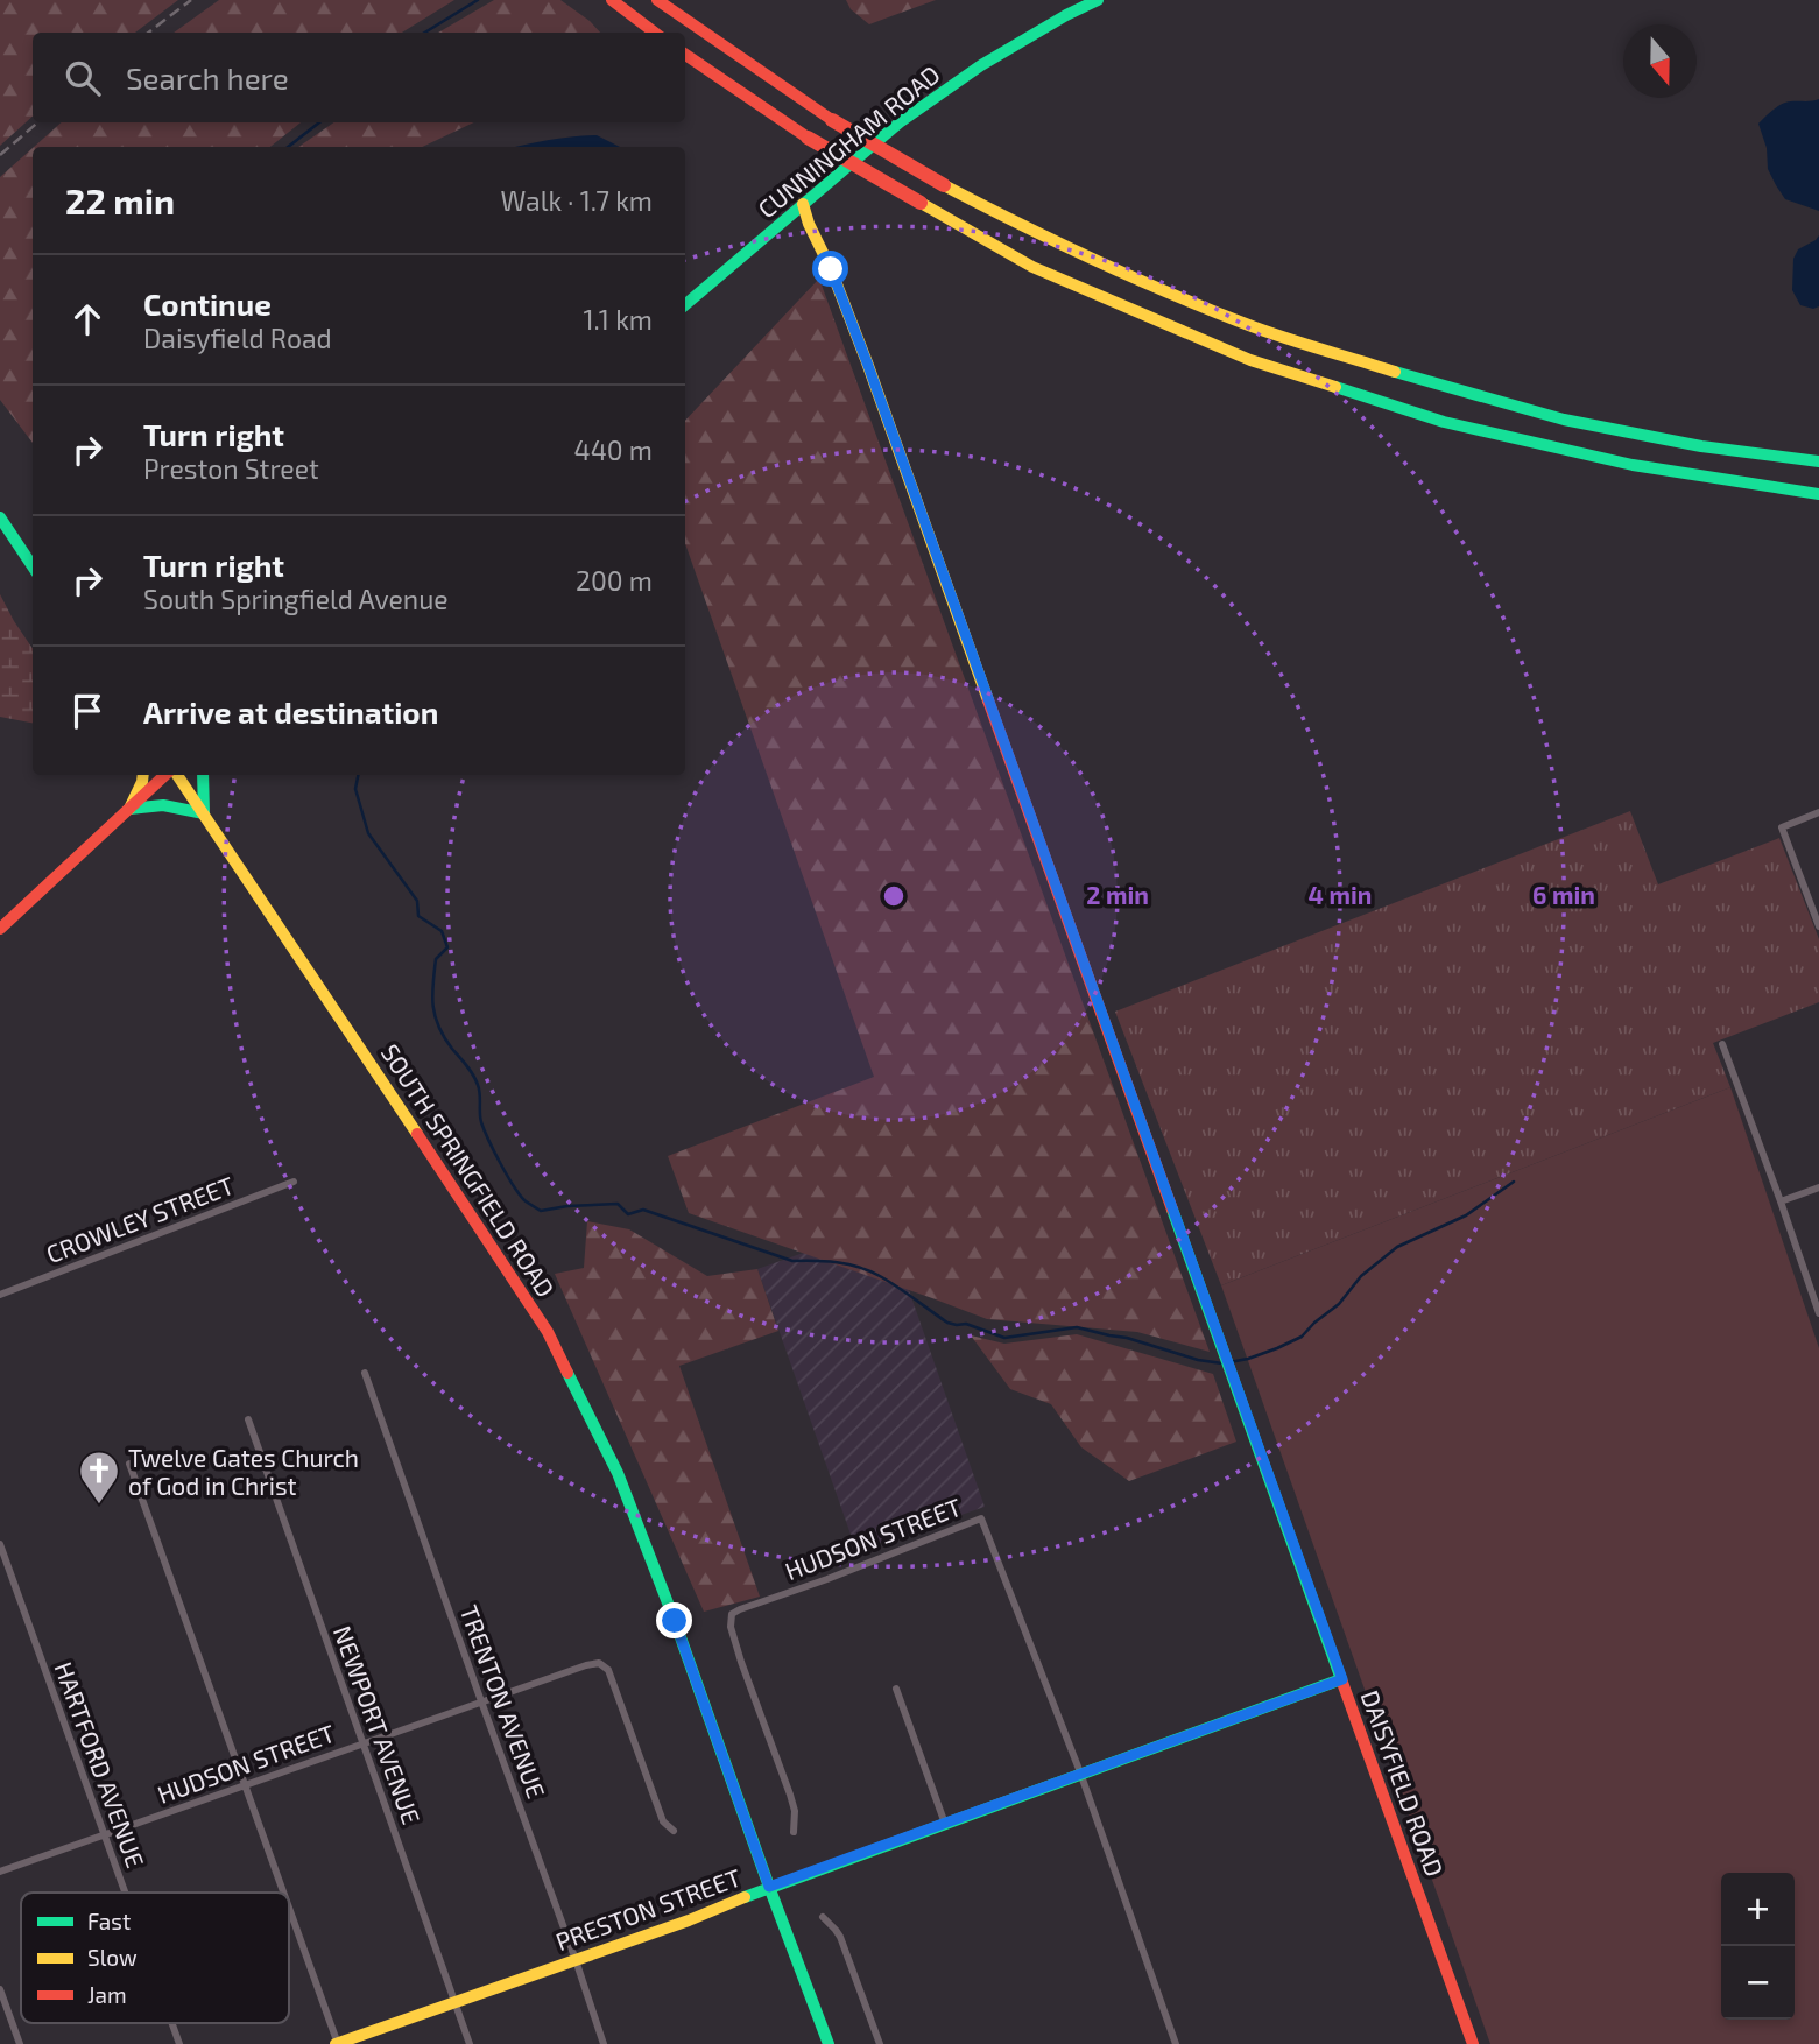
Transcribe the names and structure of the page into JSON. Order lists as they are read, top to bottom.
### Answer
{
  "streets": {
    "main road": [
      "CUNNINGHAM ROAD",
      "SOUTH SPRINGFIELD ROAD",
      "DAISYFIELD ROAD",
      "PRESTON STREET"
    ],
    "street": [
      "CROWLEY STREET",
      "HUDSON STREET",
      "TRENTON AVENUE",
      "NEWPORT AVENUE",
      "HARTFORD AVENUE"
    ]
  },
  "crossings": [
    ["CUNNINGHAM ROAD", "DAISYFIELD ROAD"],
    ["SOUTH SPRINGFIELD ROAD", "PRESTON STREET"],
    ["HUDSON STREET", "TRENTON AVENUE"],
    ["HUDSON STREET", "NEWPORT AVENUE"],
    ["HUDSON STREET", "HARTFORD AVENUE"],
    ["HUDSON STREET", "PRESTON STREET"],
    ["TRENTON AVENUE", "PRESTON STREET"],
    ["NEWPORT AVENUE", "PRESTON STREET"],
    ["DAISYFIELD ROAD", "PRESTON STREET"]
  ],
  "places": {
    "church": ["Twelve Gates Church of God in Christ"]
  },
  "legend": ["Fast", "Slow", "Jam"],
  "north": "bottom",
  "page": {
    "search": "Search here",
    "heading": ["22 min", "Walk · 1.7 km"],
    "list": [
      ["Continue", "Daisyfield Road", "1.1 km"],
      ["Turn right", "Preston Street", "440 m"],
      ["Turn right", "South Springfield Avenue", "200 m"],
      "Arrive at destination"
    ],
    "map_buttons": ["+", "−"]
  },
  "rings": ["2 min", "4 min", "6 min"]
}
